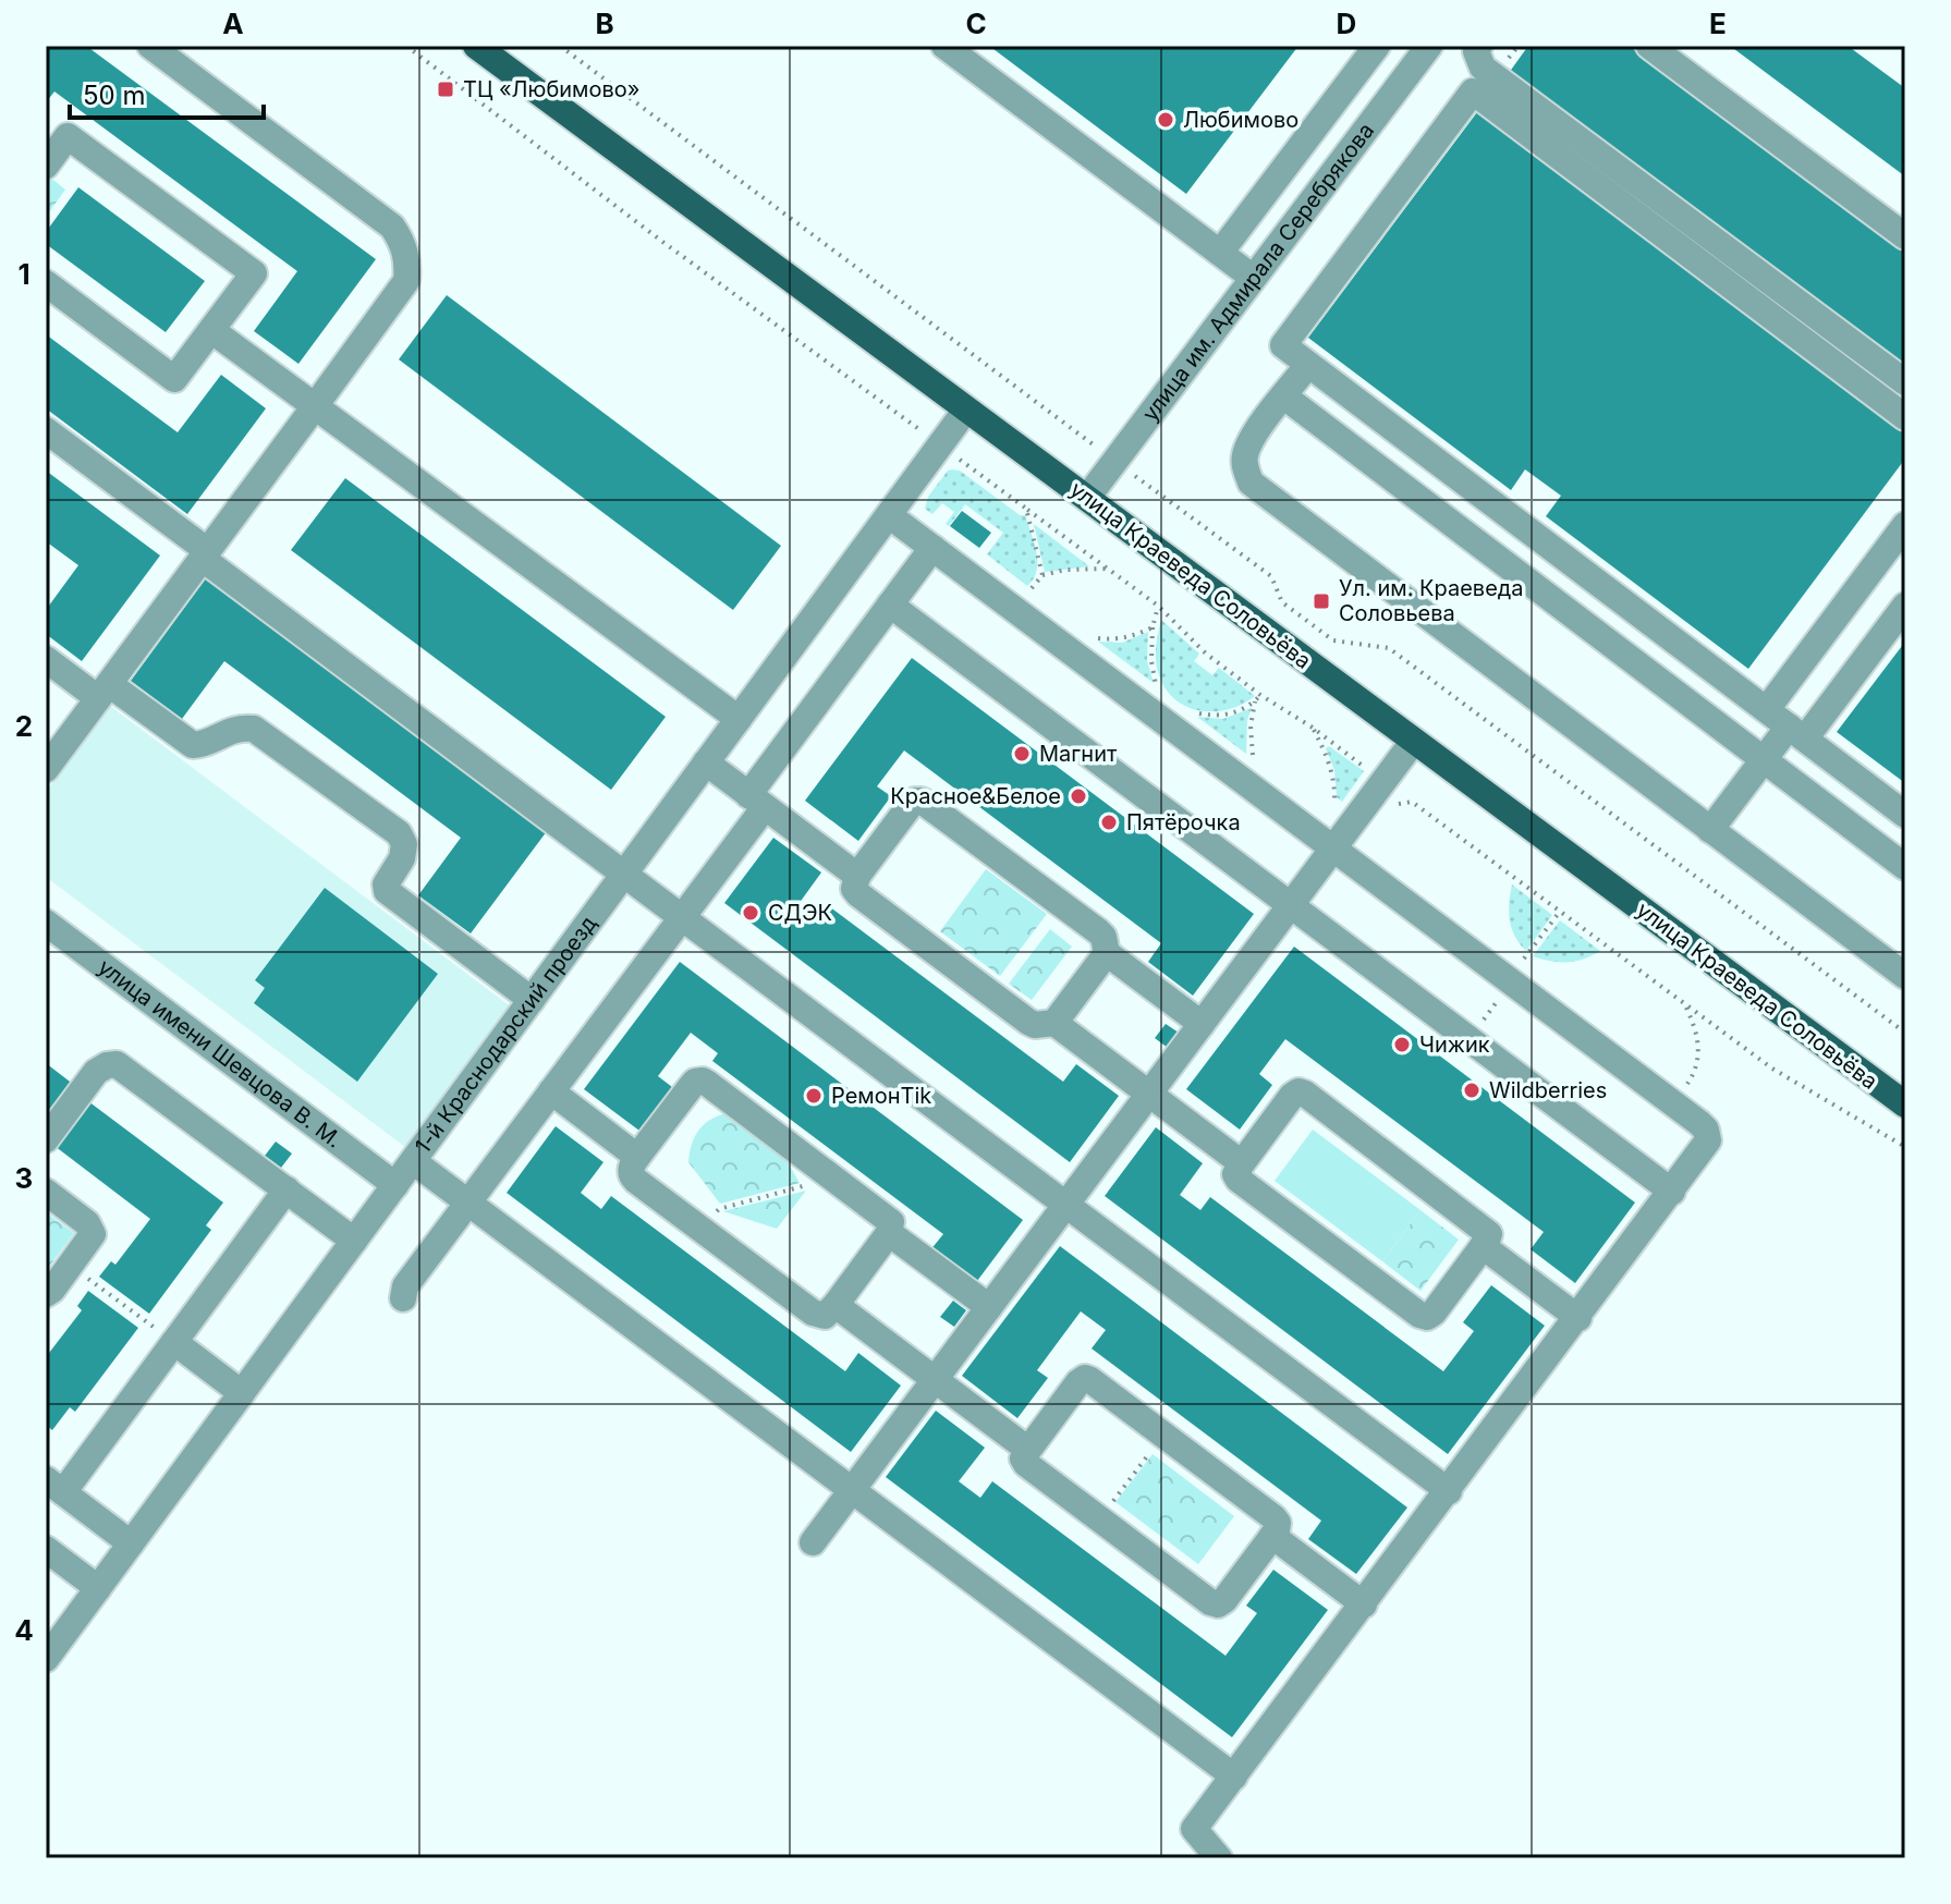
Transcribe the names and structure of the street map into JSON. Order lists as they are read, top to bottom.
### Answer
{
  "streets": {
    "main road": ["улица Краеведа Соловьёва"],
    "street": ["улица им. Адмирала Серебрякова", "1-й Краснодарский проезд", "улица имени Шевцова В. М."]
  },
  "crossings": [
    ["улица им. Адмирала Серебрякова", "улица Краеведа Соловьёва"],
    ["улица Краеведа Соловьёва", "1-й Краснодарский проезд"],
    ["1-й Краснодарский проезд", "улица имени Шевцова В. М."]
  ],
  "places": {
    "transit": ["ТЦ «Любимово»", "Ул. им. Краеведа Соловьева"],
    "other": [
      "Любимово",
      "Магнит",
      "Красное&Белое",
      "Пятёрочка",
      "СДЭК",
      "Чижик",
      "Wildberries",
      "РемонTik"
    ]
  },
  "scale_bar": "50 m",
  "grid": {
    "columns": [
      "A",
      "B",
      "C",
      "D",
      "E"
    ],
    "rows": [
      "1",
      "2",
      "3",
      "4"
    ]
  }
}
